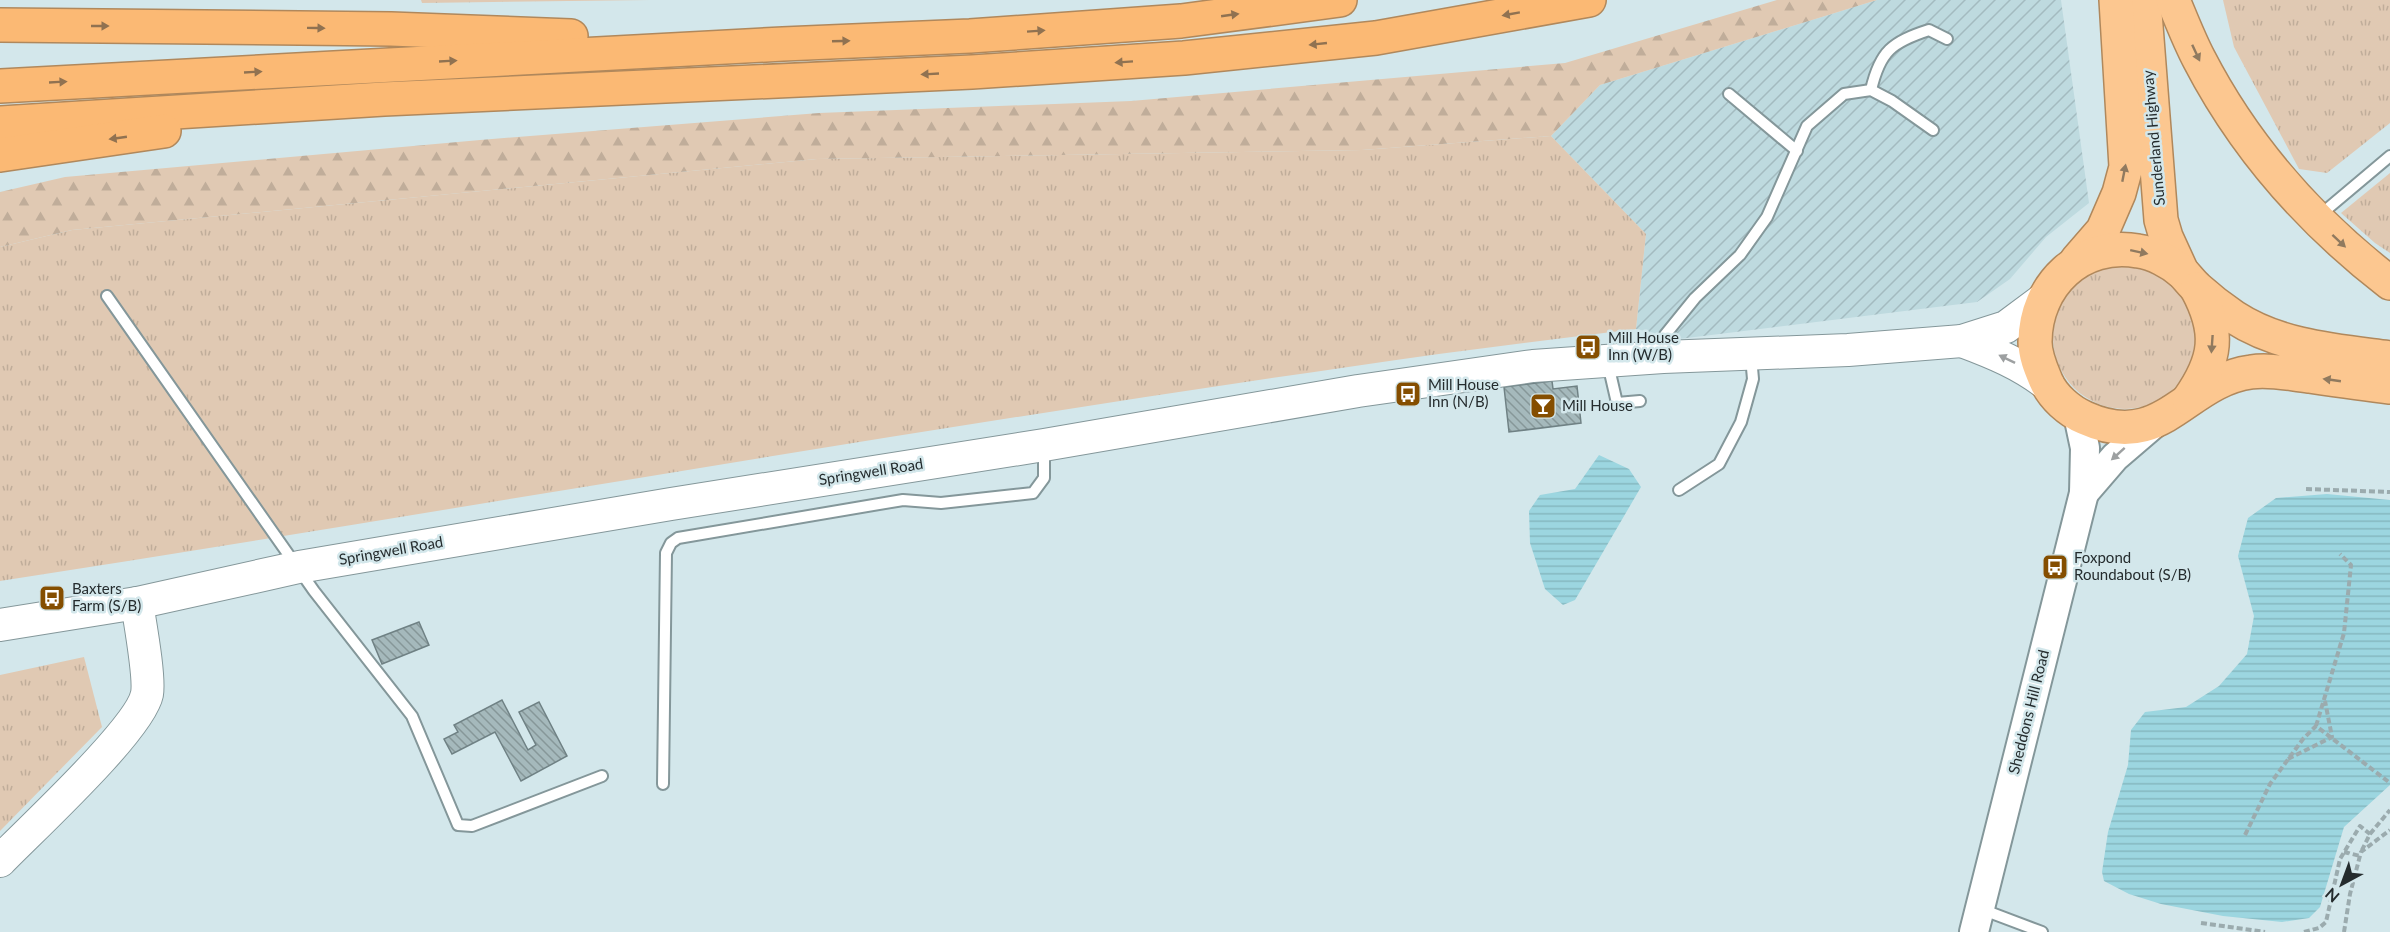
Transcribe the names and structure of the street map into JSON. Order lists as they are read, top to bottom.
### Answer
{
  "streets": {
    "highway": ["Sunderland Highway"],
    "main road": ["Springwell Road"],
    "street": ["Sheddons Hill Road"]
  },
  "places": {
    "bus stop": [
      "Mill House Inn (W/B)",
      "Mill House Inn (N/B)",
      "Foxpond Roundabout (S/B)",
      "Baxters Farm (S/B)"
    ],
    "bar": ["Mill House"]
  },
  "north": "bottom left"
}
